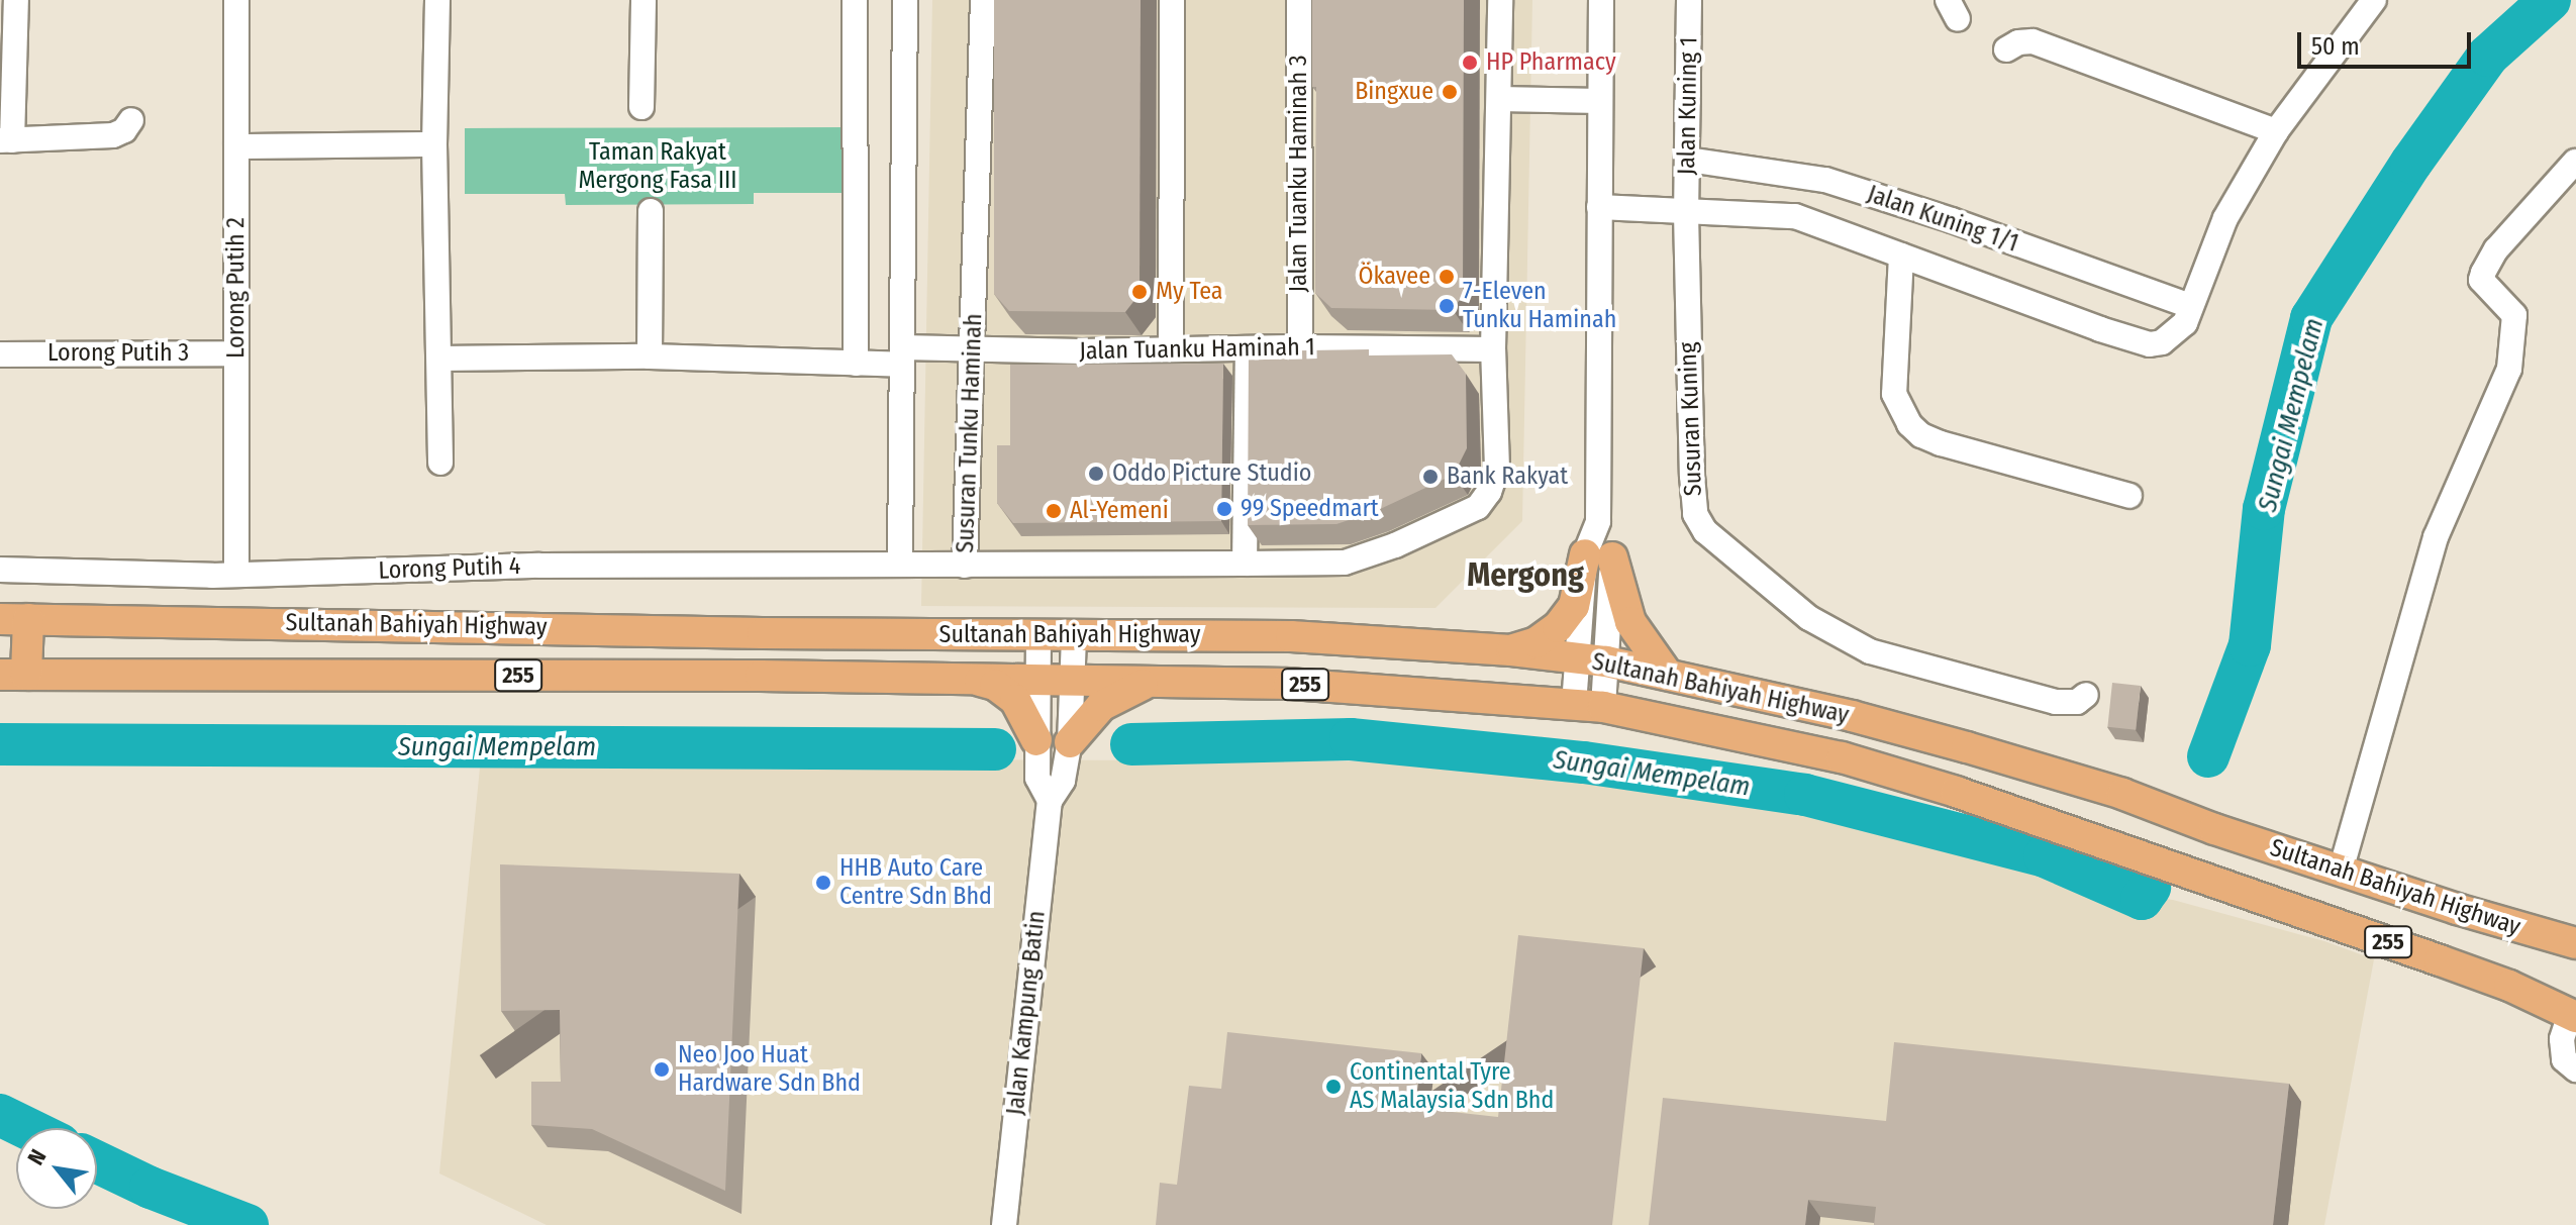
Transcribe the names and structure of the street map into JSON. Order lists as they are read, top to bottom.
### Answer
{
  "streets": {
    "main road": ["Sultanah Bahiyah Highway", "255"],
    "street": [
      "Jalan Kuning 1",
      "Jalan Tuanku Haminah 3",
      "Jalan Kuning 1/1",
      "Lorong Putih 2",
      "Jalan Tuanku Haminah 1",
      "Lorong Putih 3",
      "Susuran Kuning",
      "Susuran Tunku Haminah",
      "Lorong Putih 4",
      "Jalan Kampung Batin"
    ]
  },
  "crossings": [
    ["Jalan Kuning 1", "Jalan Kuning 1/1"],
    ["Jalan Kuning 1", "Susuran Kuning"],
    ["Jalan Tuanku Haminah 3", "Jalan Tuanku Haminah 1"],
    ["Lorong Putih 2", "Lorong Putih 3"],
    ["Lorong Putih 2", "Lorong Putih 4"],
    ["Jalan Tuanku Haminah 1", "Susuran Tunku Haminah"],
    ["Susuran Tunku Haminah", "Lorong Putih 4"],
    ["Sultanah Bahiyah Highway", "Jalan Kampung Batin"]
  ],
  "districts": ["Mergong"],
  "water": ["Sungai Mempelam"],
  "parks": ["Taman Rakyat Mergong Fasa III"],
  "places": [
    "HP Pharmacy",
    "Bingxue",
    "Ökavee",
    "My Tea",
    "7-Eleven Tunku Haminah",
    "Oddo Picture Studio",
    "Bank Rakyat",
    "99 Speedmart",
    "Al-Yemeni",
    "HHB Auto Care Centre Sdn Bhd",
    "Neo Joo Huat Hardware Sdn Bhd",
    "Continental Tyre AS Malaysia Sdn Bhd"
  ],
  "scale_bar": "50 m",
  "north": "top left"
}
